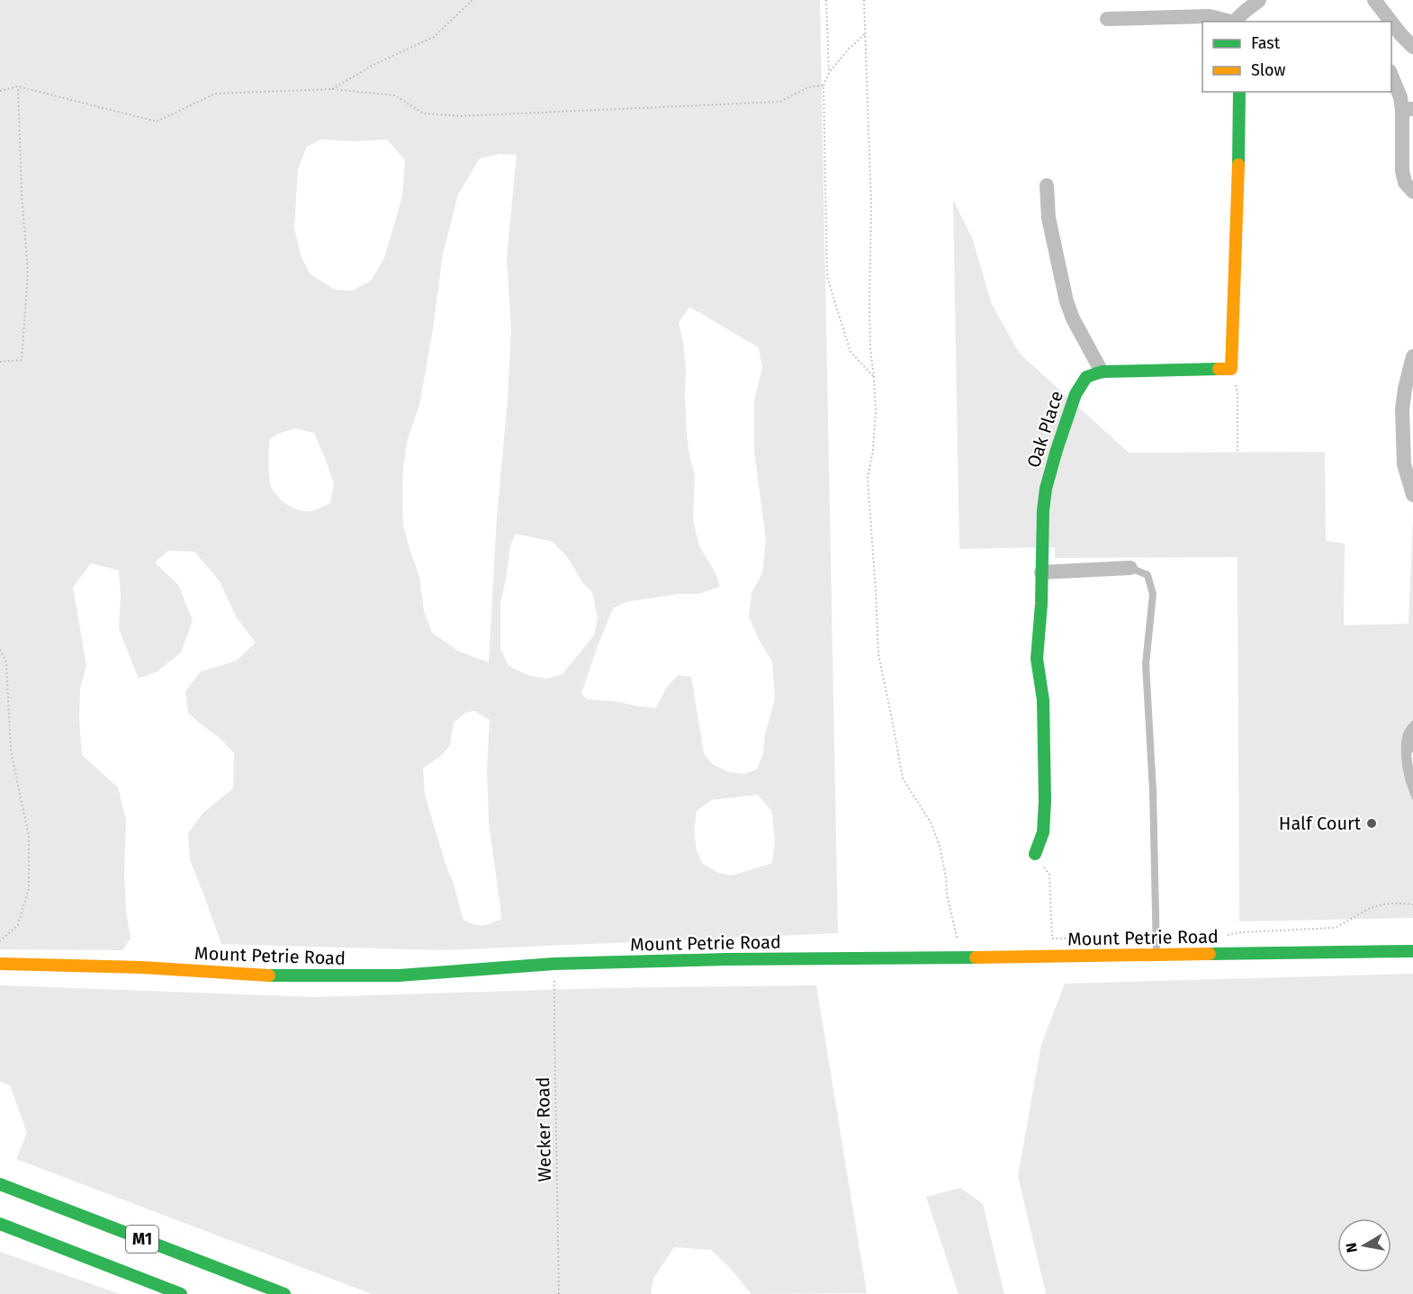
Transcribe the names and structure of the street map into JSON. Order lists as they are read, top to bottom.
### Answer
{
  "streets": {
    "main road": ["Oak Place", "Mount Petrie Road", "M1"],
    "path": ["Wecker Road"]
  },
  "crossings": [
    ["Mount Petrie Road", "Wecker Road"]
  ],
  "places": ["Half Court"],
  "legend": ["Fast", "Slow"],
  "north": "left"
}
